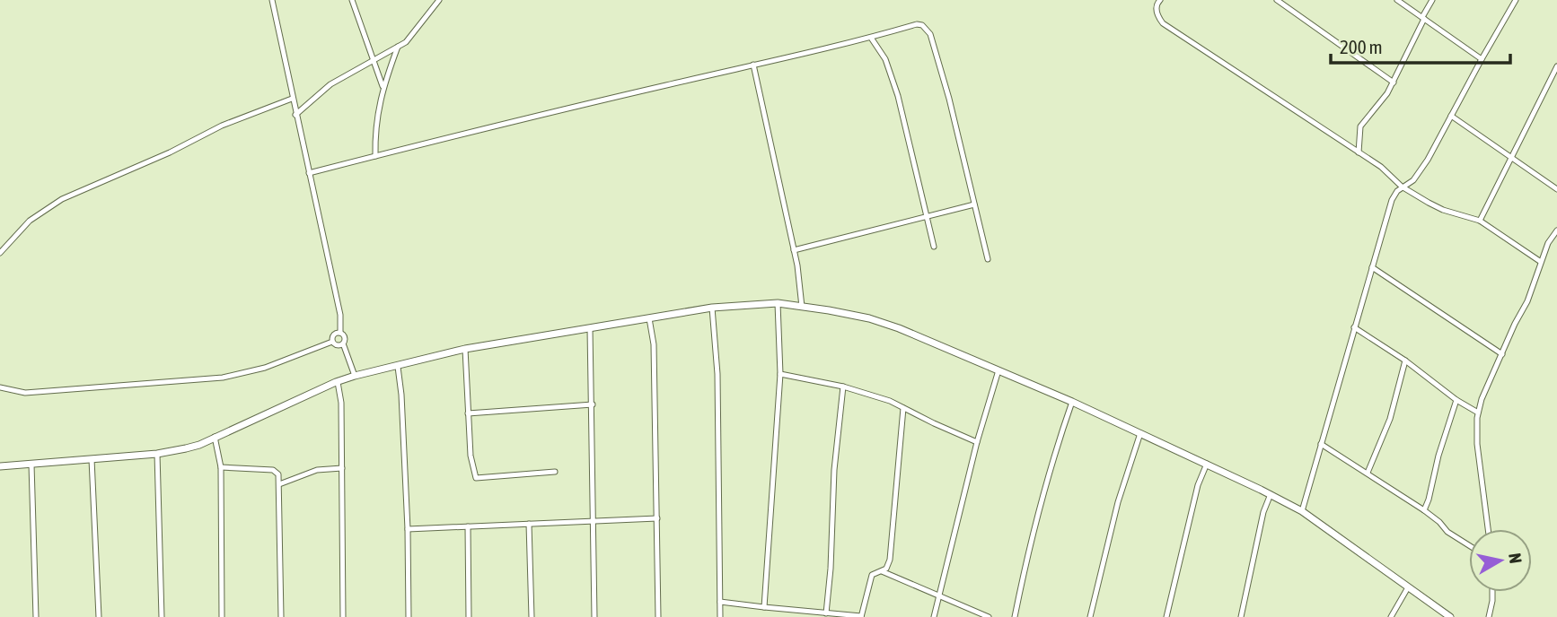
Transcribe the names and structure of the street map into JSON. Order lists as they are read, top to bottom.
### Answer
{
  "scale_bar": "200 m",
  "north": "right"
}
